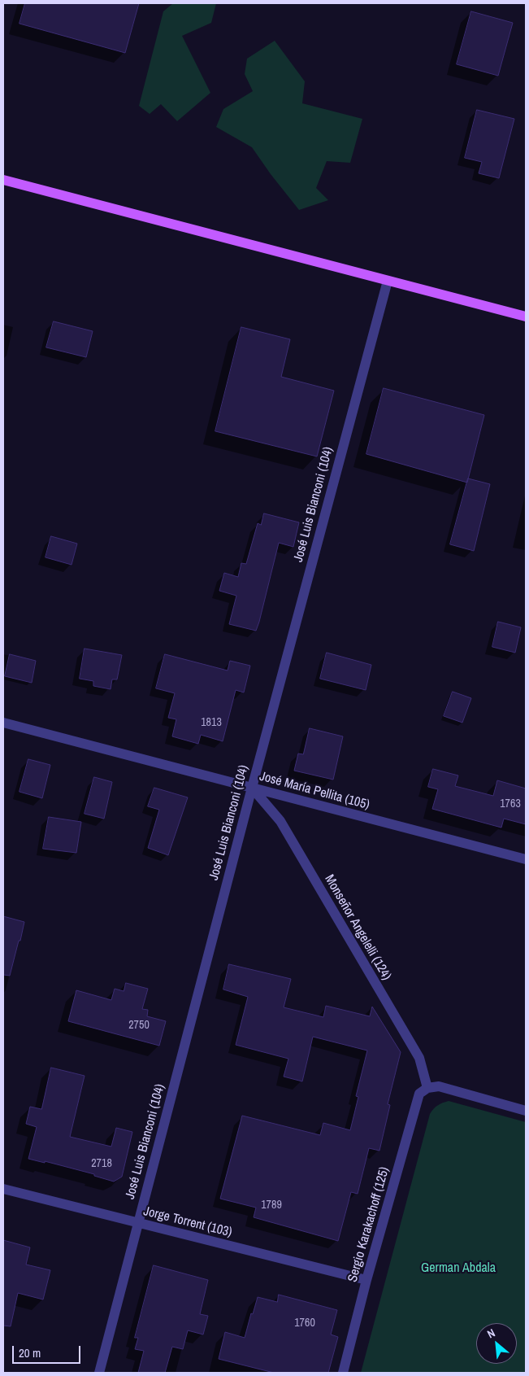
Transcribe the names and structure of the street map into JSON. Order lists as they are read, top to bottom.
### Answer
{
  "streets": {
    "street": [
      "José Luis Bianconi (104)",
      "José María Pellita (105)",
      "Monseñor Angelelli (124)",
      "Jorge Torrent (103)",
      "Sergio Karakachoff (125)"
    ]
  },
  "crossings": [
    ["José Luis Bianconi (104)", "José María Pellita (105)"],
    ["José Luis Bianconi (104)", "Monseñor Angelelli (124)"],
    ["José Luis Bianconi (104)", "Jorge Torrent (103)"],
    ["José María Pellita (105)", "Monseñor Angelelli (124)"],
    ["Monseñor Angelelli (124)", "Sergio Karakachoff (125)"],
    ["Jorge Torrent (103)", "Sergio Karakachoff (125)"]
  ],
  "parks": ["German Abdala"],
  "house_numbers": [
    "1813",
    "1763",
    "2750",
    "2718",
    "1789",
    "1760"
  ],
  "scale_bar": "20 m",
  "north": "top left"
}
